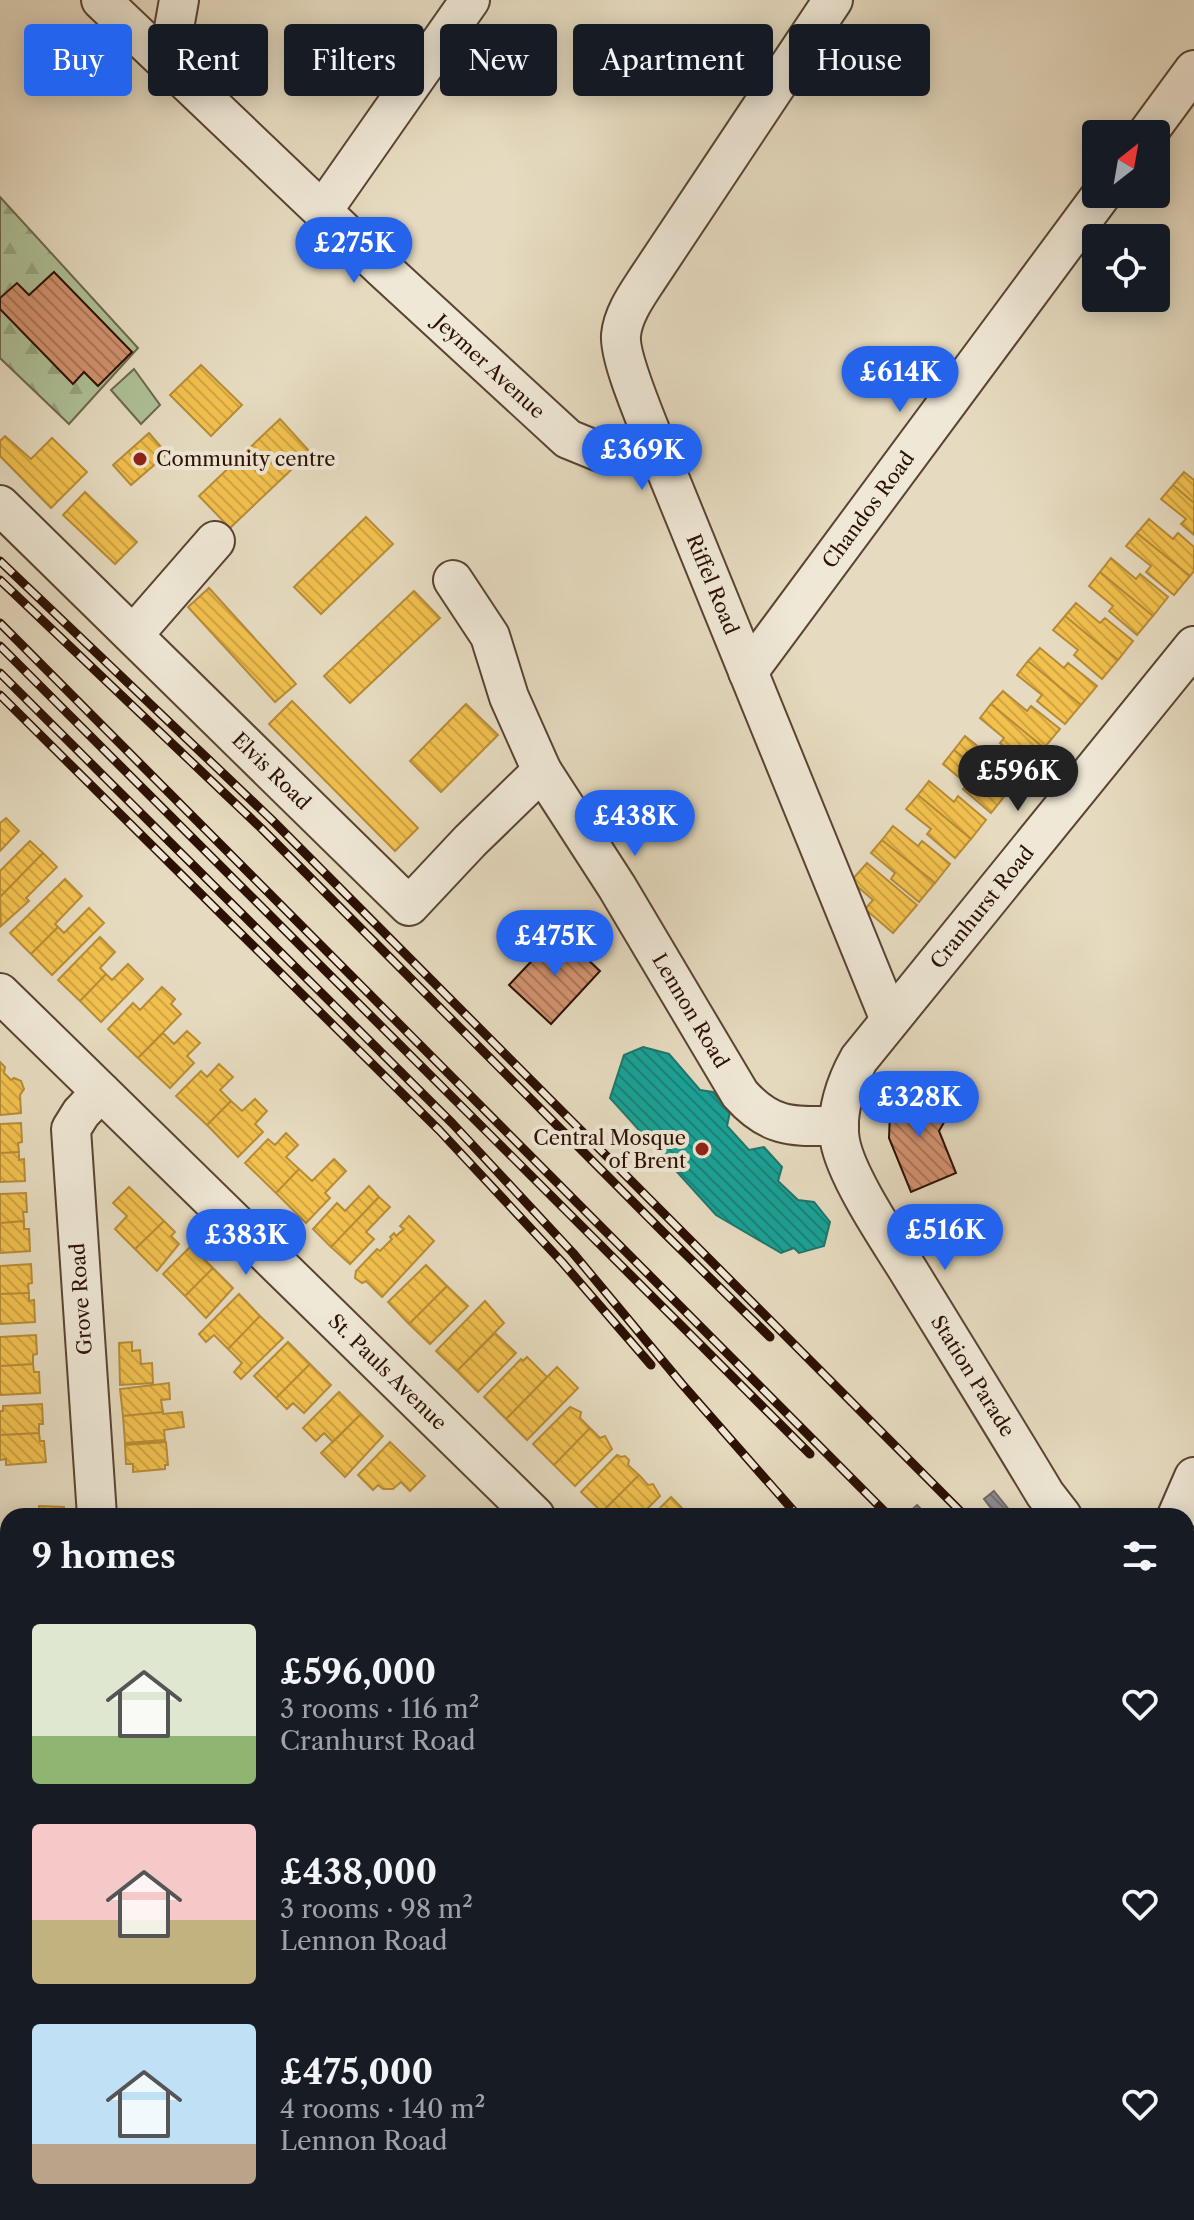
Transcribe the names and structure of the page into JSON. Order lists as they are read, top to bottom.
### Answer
{
  "streets": {
    "street": [
      "Jeymer Avenue",
      "Chandos Road",
      "Riffel Road",
      "Elvis Road",
      "Cranhurst Road",
      "Lennon Road",
      "Grove Road",
      "St. Pauls Avenue",
      "Station Parade"
    ]
  },
  "crossings": [
    ["Jeymer Avenue", "Riffel Road"],
    ["Chandos Road", "Riffel Road"],
    ["Riffel Road", "Cranhurst Road"],
    ["Riffel Road", "Station Parade"],
    ["Elvis Road", "Lennon Road"],
    ["Cranhurst Road", "Station Parade"],
    ["Lennon Road", "Station Parade"],
    ["Grove Road", "St. Pauls Avenue"]
  ],
  "places": ["Community centre", "Central Mosque of Brent"],
  "north": "top right",
  "page": {
    "chip": [
      "Buy",
      "Rent",
      "Filters",
      "New",
      "Apartment",
      "House"
    ],
    "price": [
      "£275K",
      "£614K",
      "£369K",
      "£596K",
      "£438K",
      "£475K",
      "£328K",
      "£516K",
      "£383K"
    ],
    "heading": "9 homes",
    "list": [
      {
        "name": "£596,000",
        "note": "3 rooms · 116 m² · Cranhurst Road"
      },
      {
        "name": "£438,000",
        "note": "3 rooms · 98 m² · Lennon Road"
      },
      {
        "name": "£475,000",
        "note": "4 rooms · 140 m² · Lennon Road"
      }
    ]
  }
}
